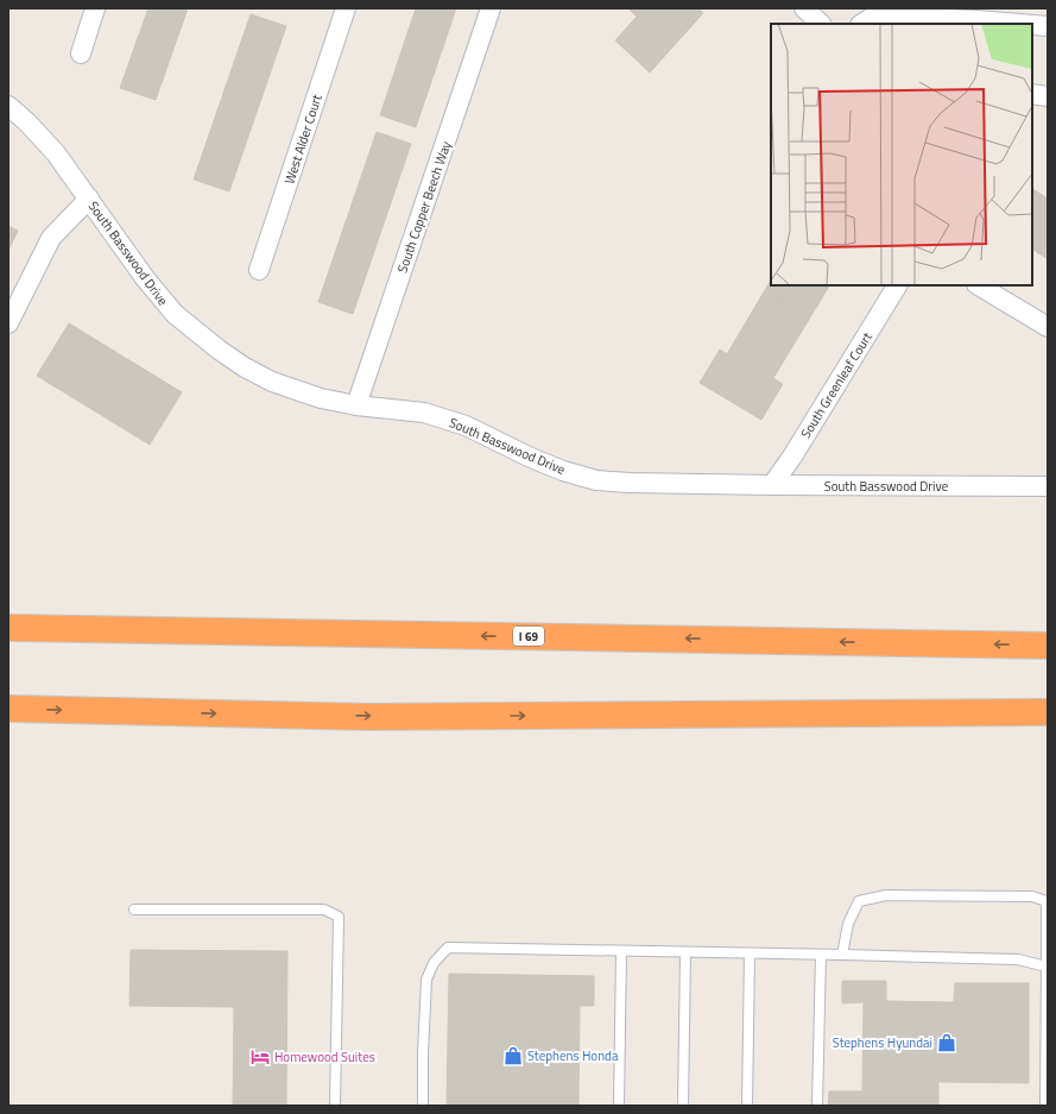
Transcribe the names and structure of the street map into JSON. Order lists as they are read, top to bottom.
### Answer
{
  "streets": {
    "highway": ["I 69"],
    "street": [
      "West Alder Court",
      "South Copper Beech Way",
      "South Basswood Drive",
      "South Greenleaf Court"
    ]
  },
  "crossings": [
    ["South Copper Beech Way", "South Basswood Drive"],
    ["South Basswood Drive", "South Greenleaf Court"]
  ],
  "places": {
    "shop": ["Stephens Hyundai", "Stephens Honda"],
    "hotel": ["Homewood Suites"]
  }
}
